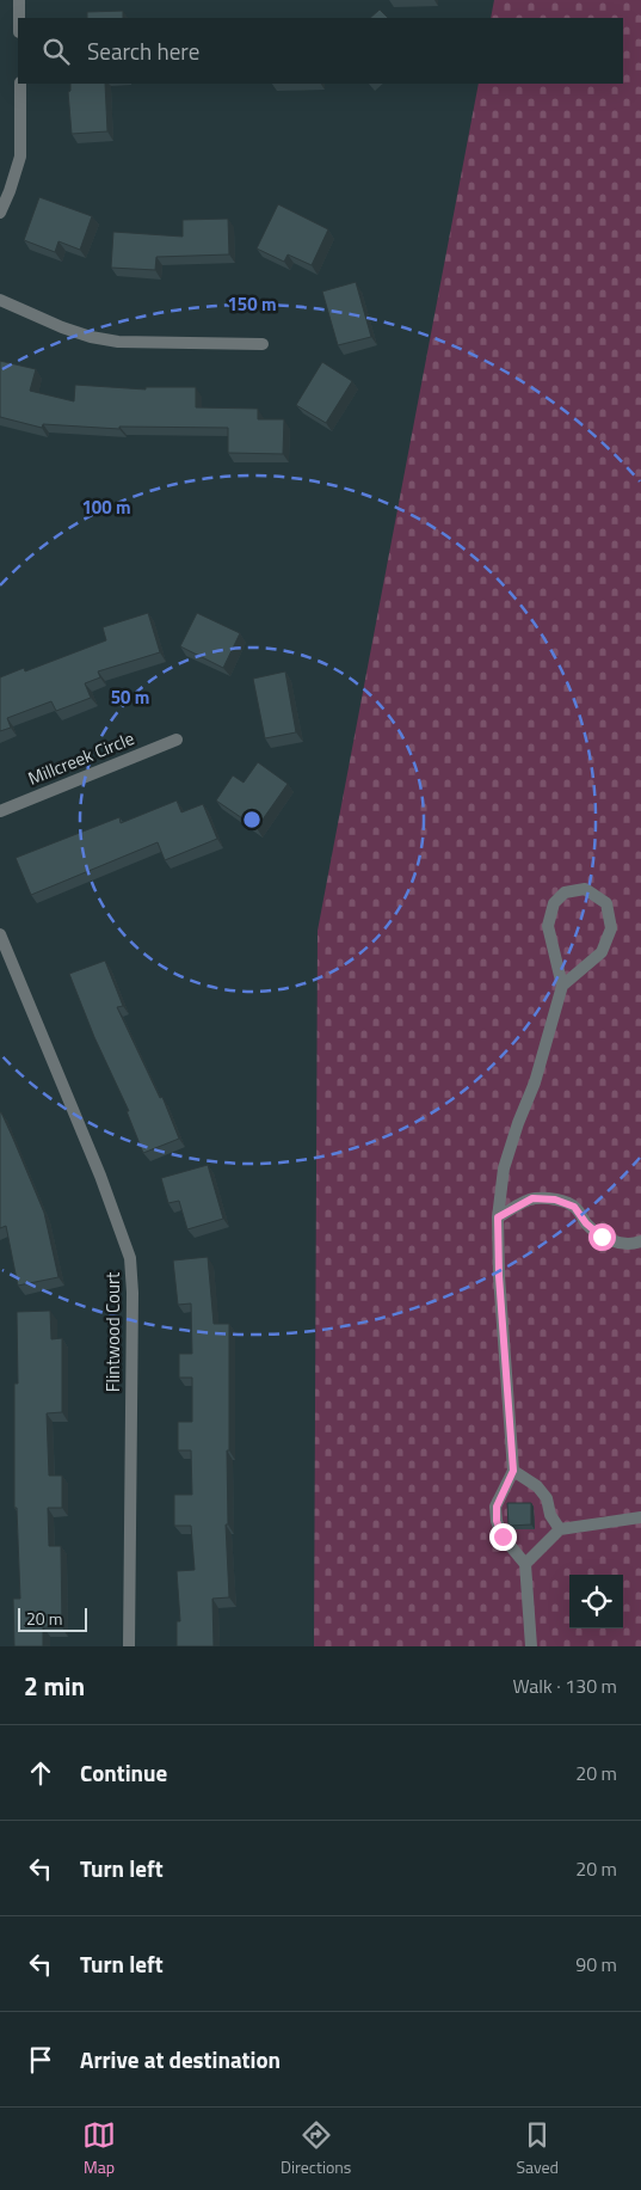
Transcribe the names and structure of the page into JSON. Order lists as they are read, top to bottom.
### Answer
{
  "streets": {
    "street": ["Millcreek Circle", "Flintwood Court"]
  },
  "scale_bar": "20 m",
  "page": {
    "search": "Search here",
    "scale": "20 m",
    "heading": ["2 min", "Walk · 130 m"],
    "list": [
      ["Continue", "20 m"],
      ["Turn left", "20 m"],
      ["Turn left", "90 m"],
      "Arrive at destination"
    ],
    "nav": ["Map", "Directions", "Saved"]
  },
  "rings": ["150 m", "100 m", "50 m"]
}
